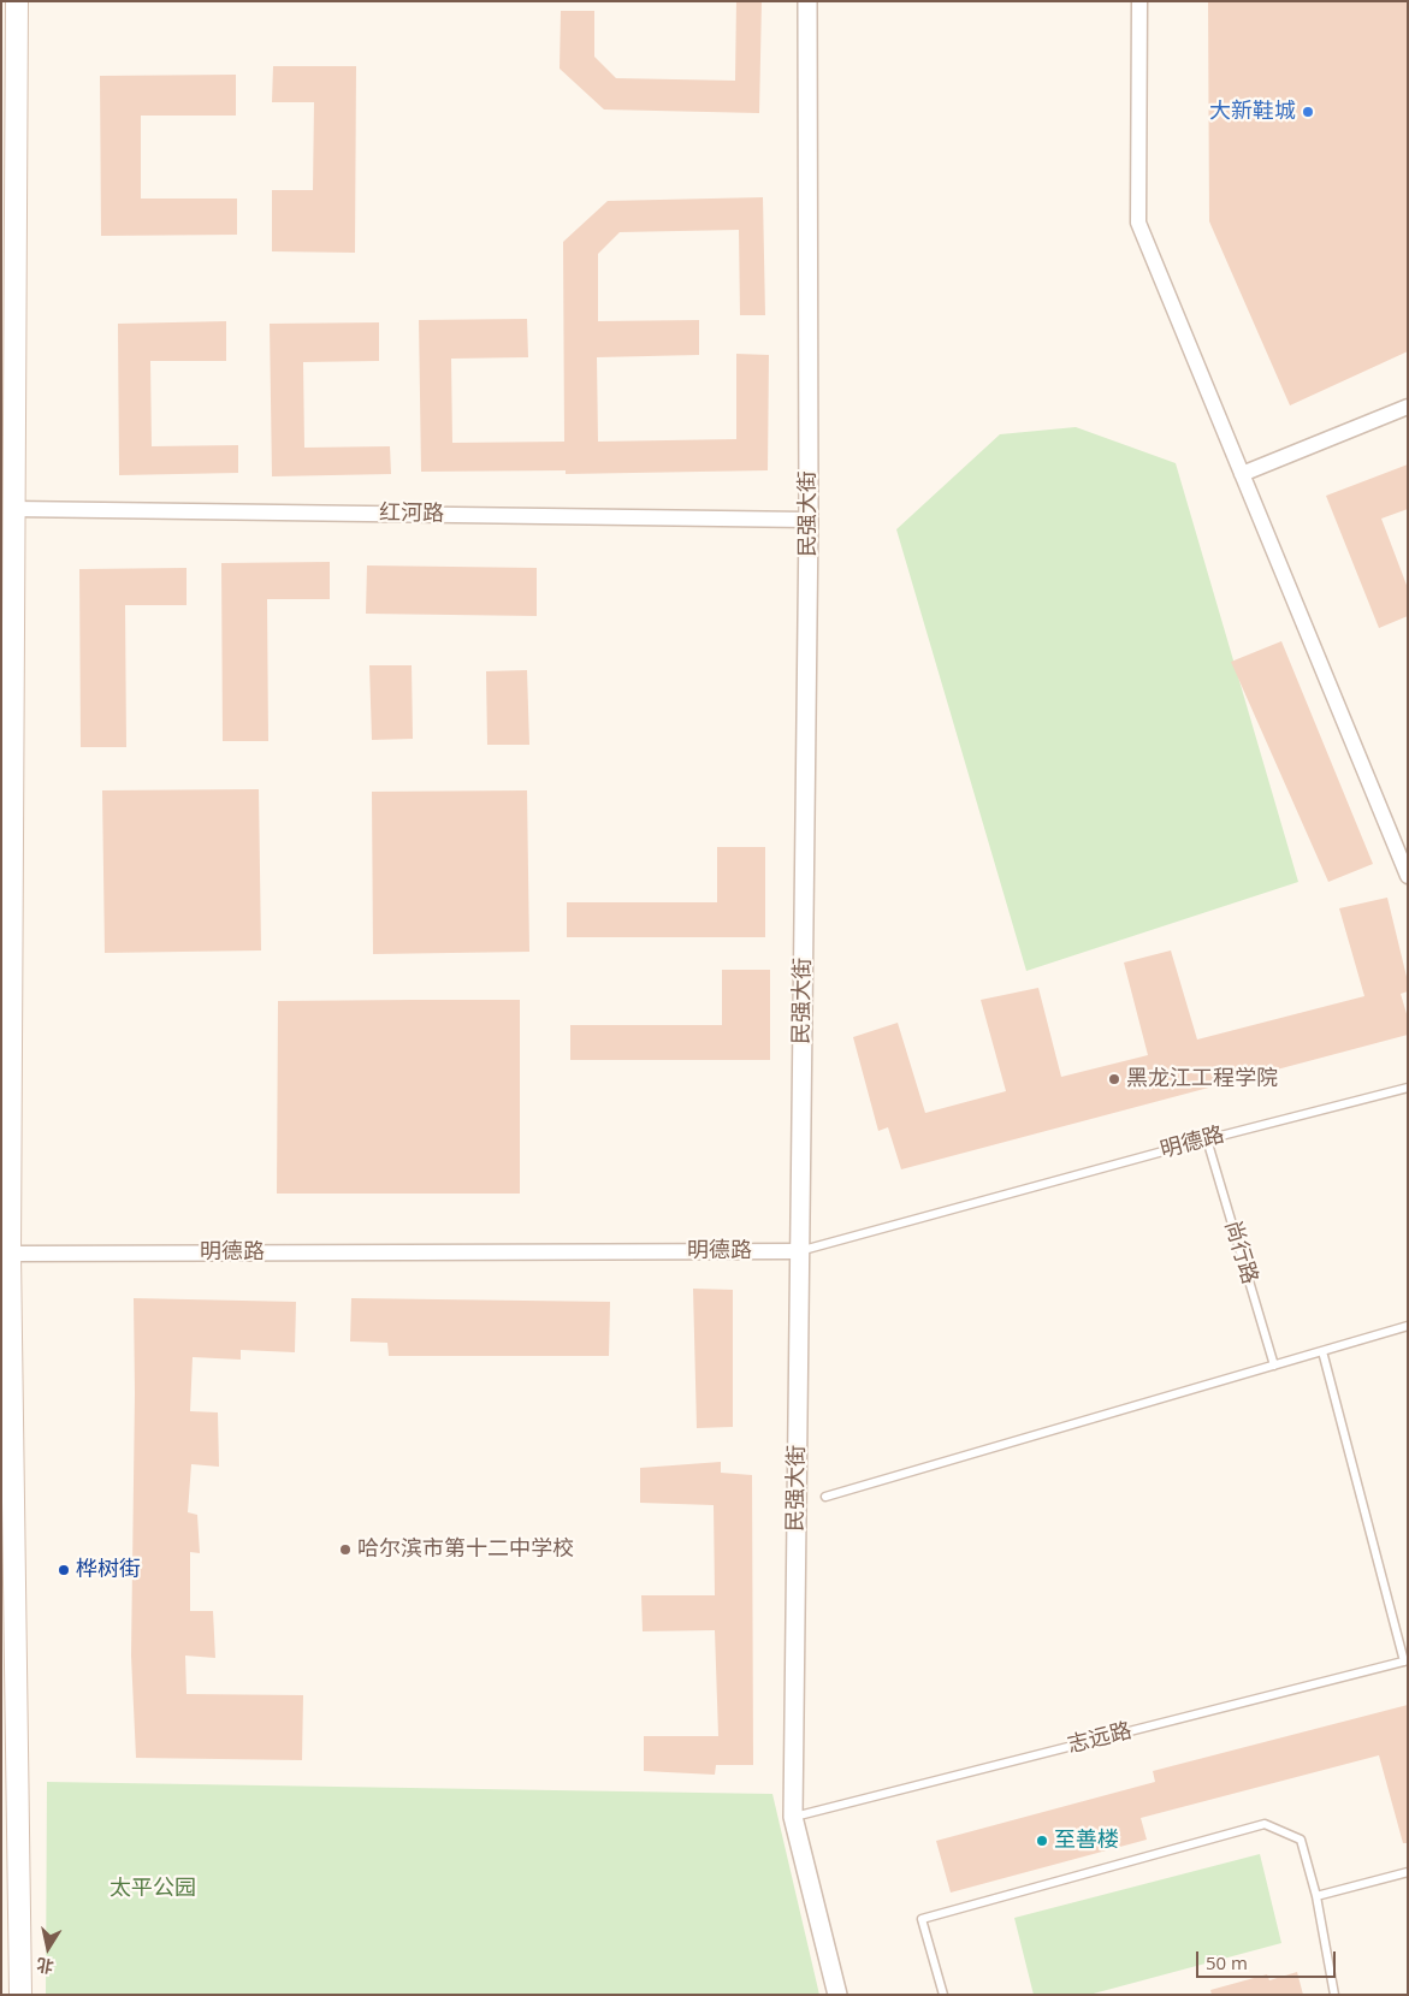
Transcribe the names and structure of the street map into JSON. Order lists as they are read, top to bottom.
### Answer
{
  "streets": {
    "street": ["红河路", "民强大街", "明德路"],
    "lane": ["尚行路", "志远路"]
  },
  "crossings": [
    ["红河路", "民强大街"],
    ["民强大街", "明德路"],
    ["民强大街", "志远路"],
    ["明德路", "尚行路"]
  ],
  "parks": ["太平公园"],
  "places": [
    "大新鞋城",
    "黑龙江工程学院",
    "哈尔滨市第十二中学校",
    "桦树街",
    "至善楼"
  ],
  "scale_bar": "50 m",
  "north": "bottom"
}
